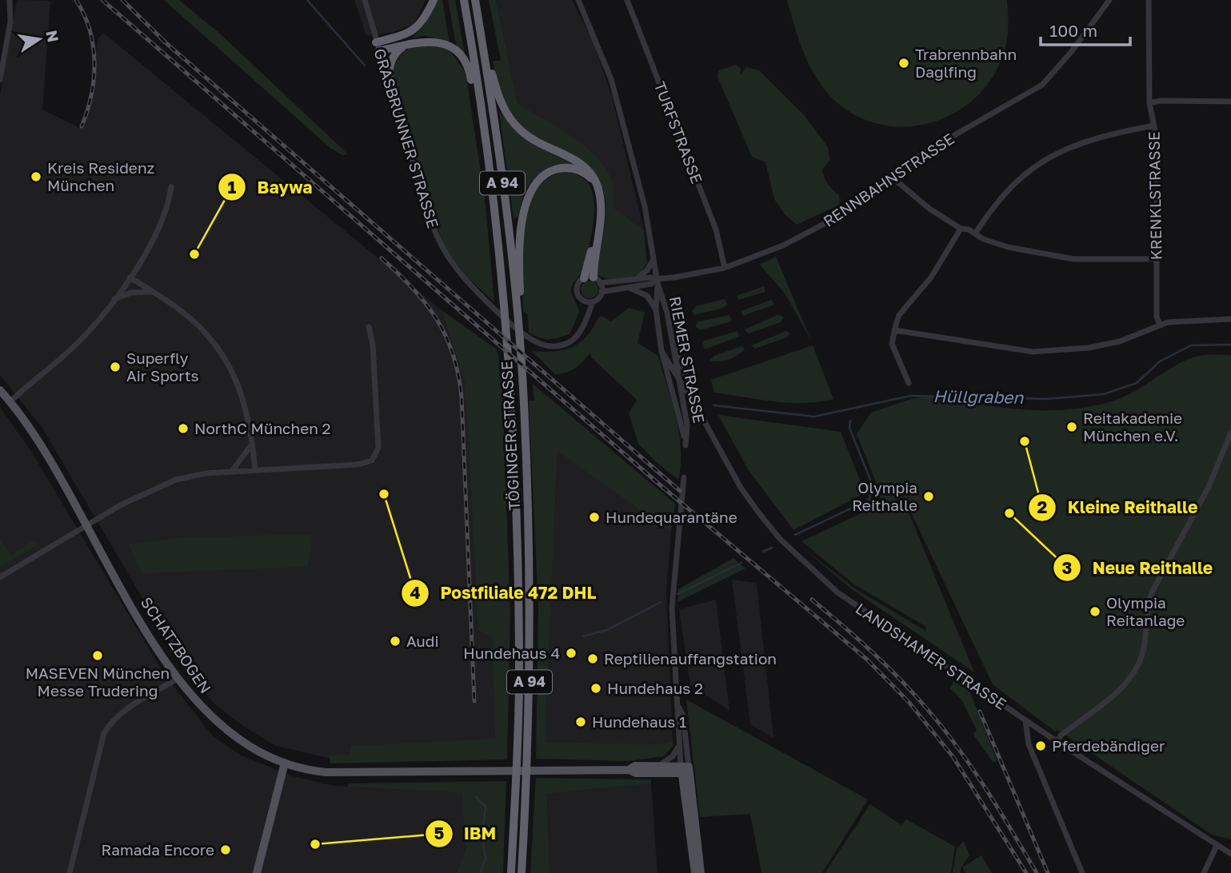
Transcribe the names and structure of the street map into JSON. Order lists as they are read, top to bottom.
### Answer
{
  "streets": {
    "highway": ["A 94", "TÖGINGER STRASSE"],
    "main road": ["SCHATZBOGEN"],
    "street": [
      "TURFSTRASSE",
      "GRASBRUNNER STRASSE",
      "RENNBAHNSTRASSE",
      "KRENKLSTRASSE",
      "RIEMER STRASSE",
      "LANDSHAMER STRASSE"
    ]
  },
  "crossings": [
    ["TURFSTRASSE", "RENNBAHNSTRASSE"],
    ["GRASBRUNNER STRASSE", "RENNBAHNSTRASSE"],
    ["RENNBAHNSTRASSE", "RIEMER STRASSE"],
    ["RIEMER STRASSE", "LANDSHAMER STRASSE"]
  ],
  "water": ["Hüllgraben"],
  "places": [
    "Trabrennbahn Daglfing",
    "Kreis Residenz München",
    "Baywa",
    "Superfly Air Sports",
    "Reitakademie München e.V.",
    "NorthC München 2",
    "Kleine Reithalle",
    "Postfiliale 472 DHL",
    "Olympia Reithalle",
    "Neue Reithalle",
    "Hundequarantäne",
    "Olympia Reitanlage",
    "Audi",
    "Hundehaus 4",
    "MASEVEN München Messe Trudering",
    "Reptilienauffangstation",
    "Hundehaus 2",
    "Hundehaus 1",
    "Pferdebändiger",
    "IBM",
    "Ramada Encore"
  ],
  "scale_bar": "100 m",
  "north": "right"
}
